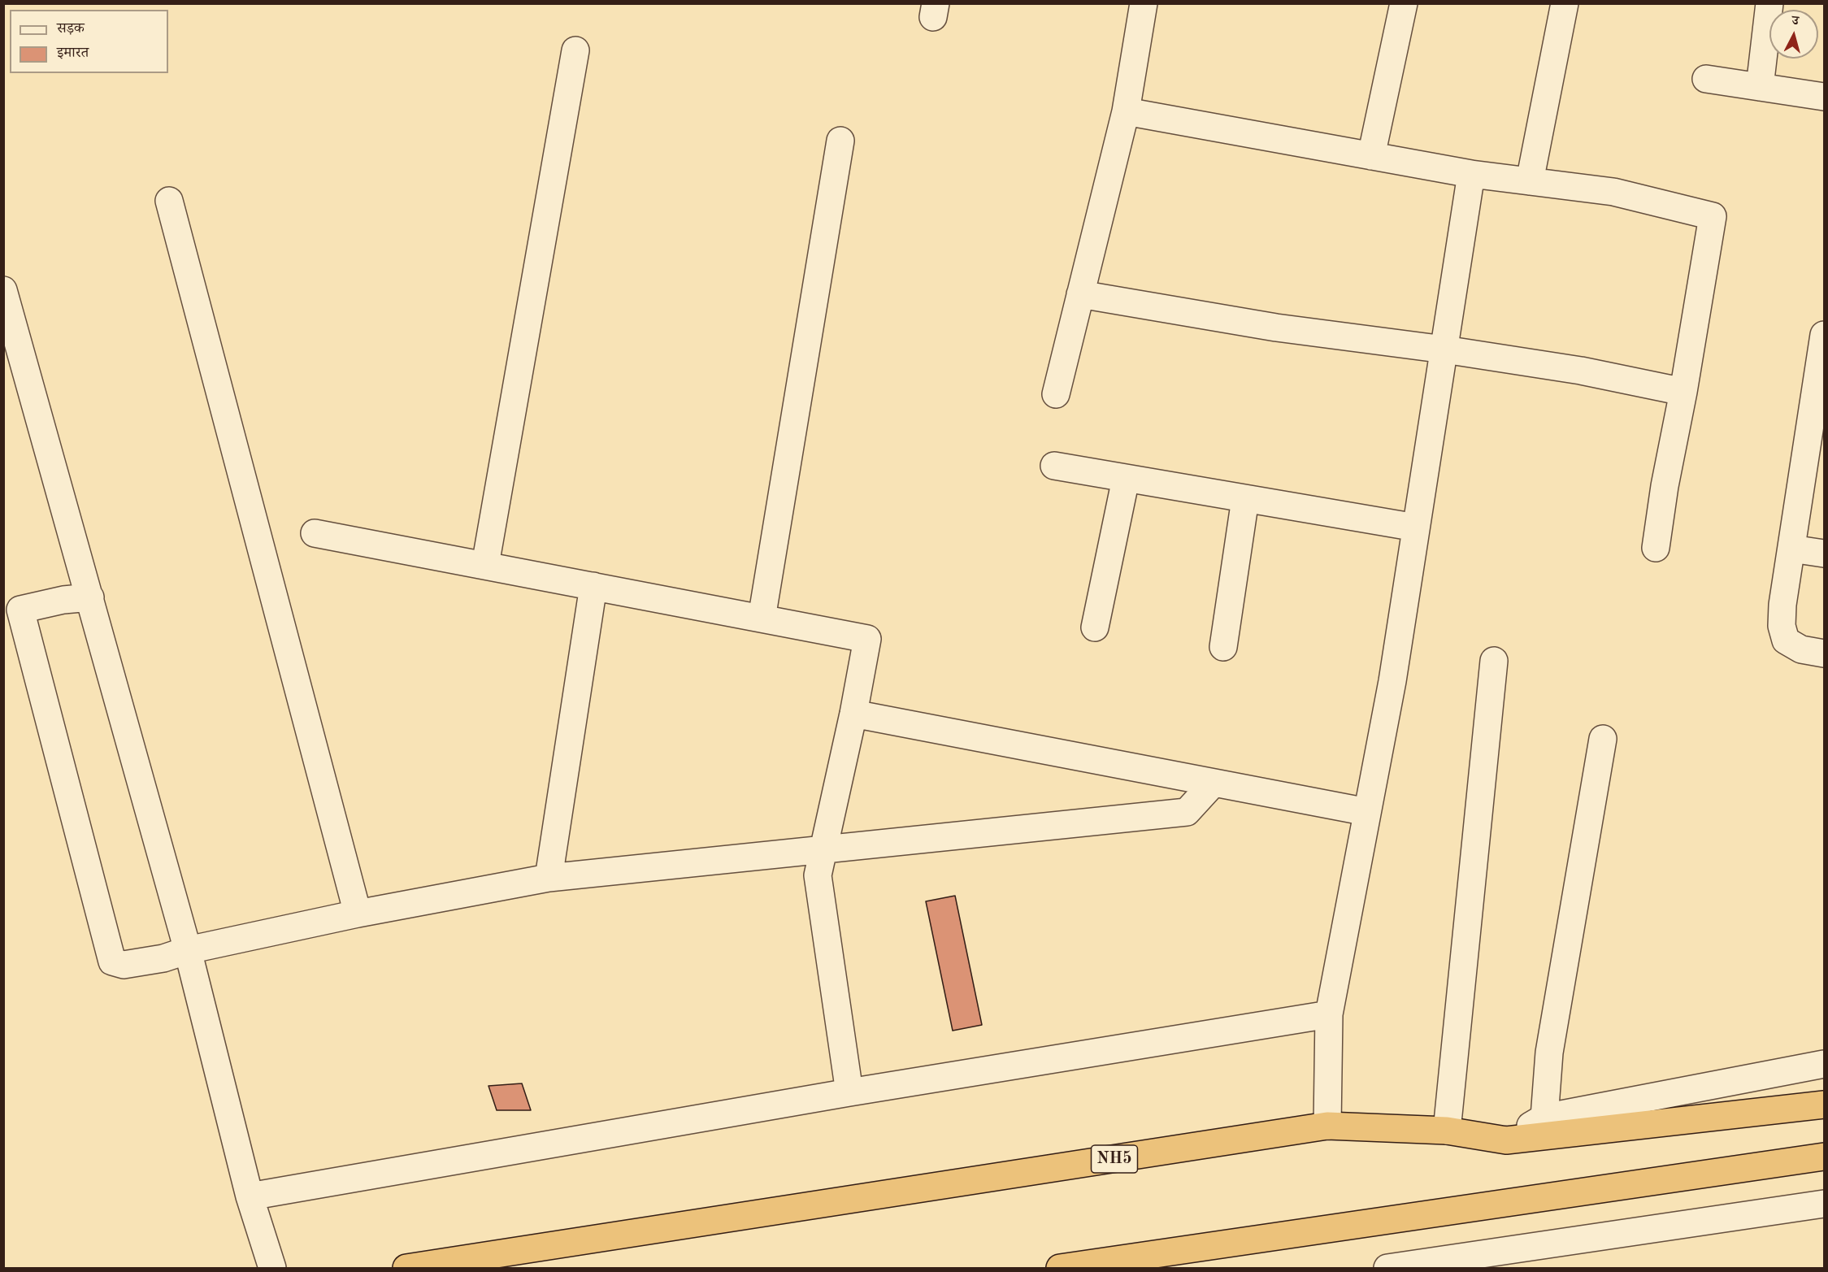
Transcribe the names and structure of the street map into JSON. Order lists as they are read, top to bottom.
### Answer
{
  "streets": {
    "highway": ["NH5"]
  },
  "legend": ["सड़क", "इमारत"],
  "north": "top"
}
